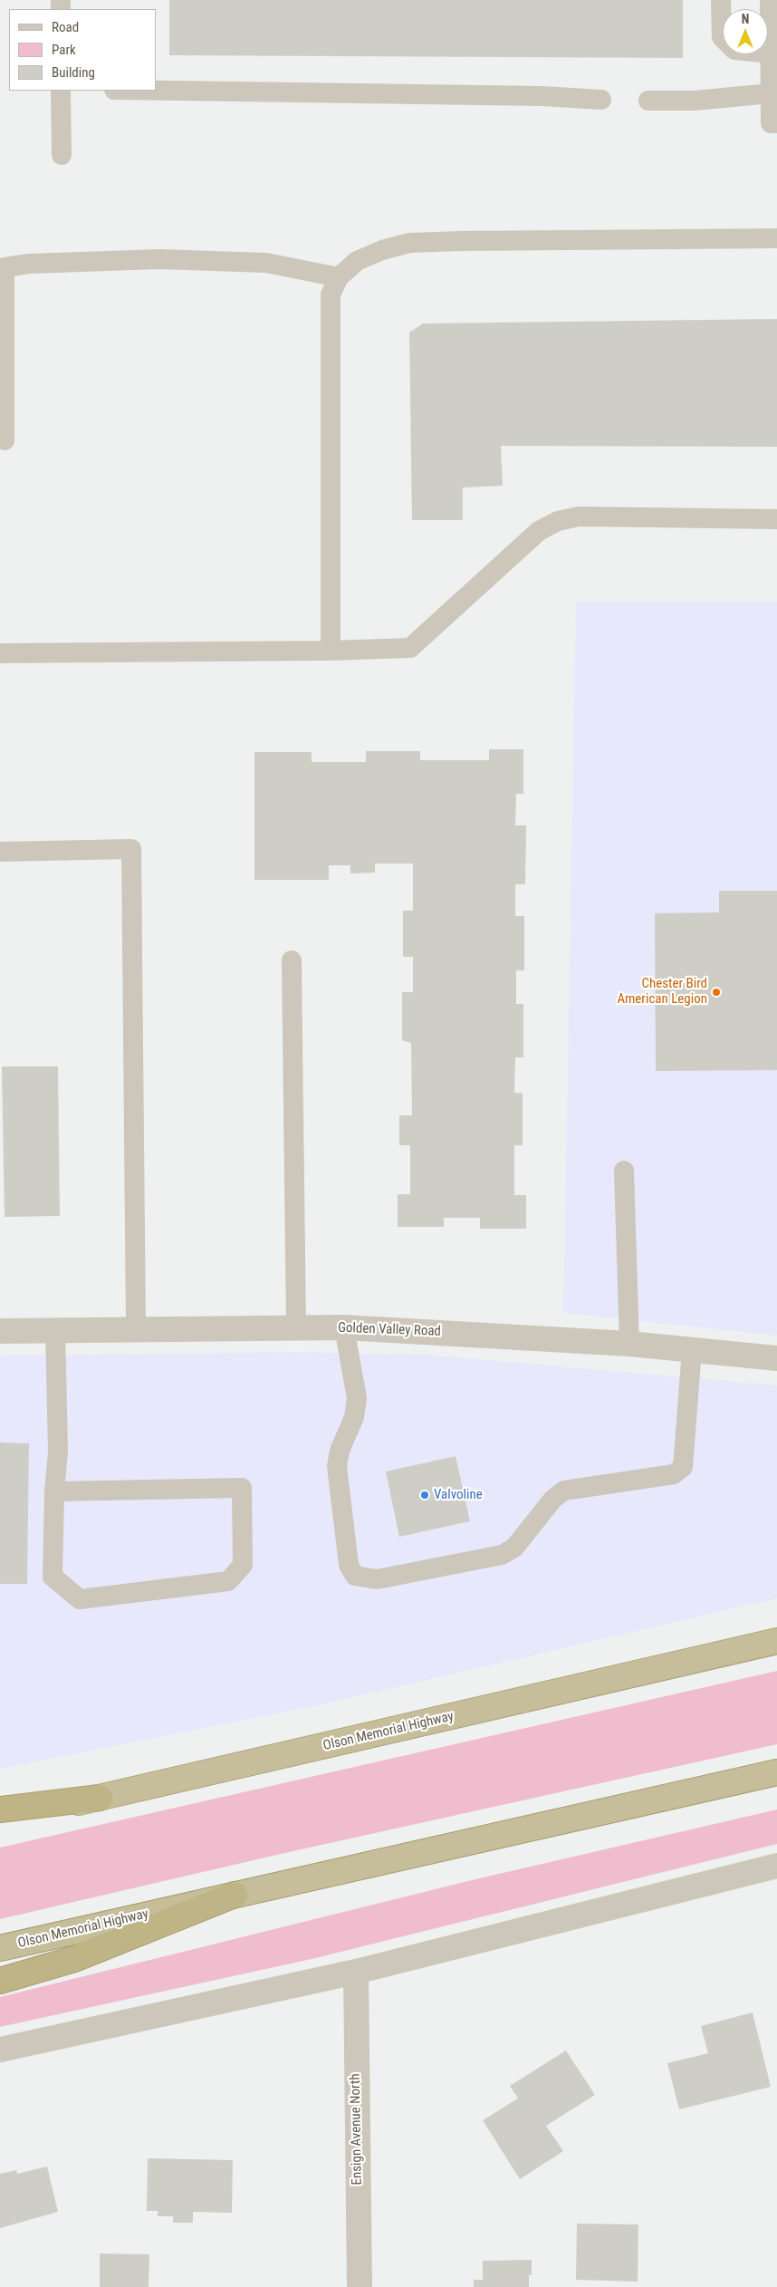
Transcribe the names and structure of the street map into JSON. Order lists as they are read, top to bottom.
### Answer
{
  "streets": {
    "highway": ["Olson Memorial Highway"],
    "street": ["Golden Valley Road", "Ensign Avenue North"]
  },
  "places": ["Chester Bird American Legion", "Valvoline"],
  "legend": ["Road", "Park", "Building"],
  "north": "top"
}
